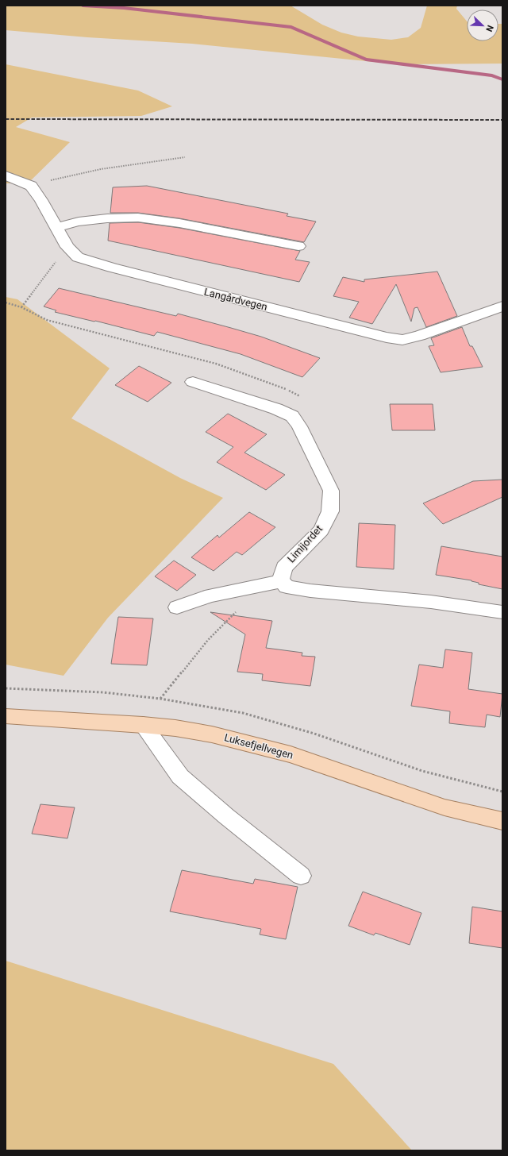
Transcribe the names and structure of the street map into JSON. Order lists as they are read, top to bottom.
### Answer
{
  "streets": {
    "main road": ["Luksefjellvegen"],
    "street": ["Langårdvegen", "Limijordet"]
  },
  "north": "bottom right"
}
